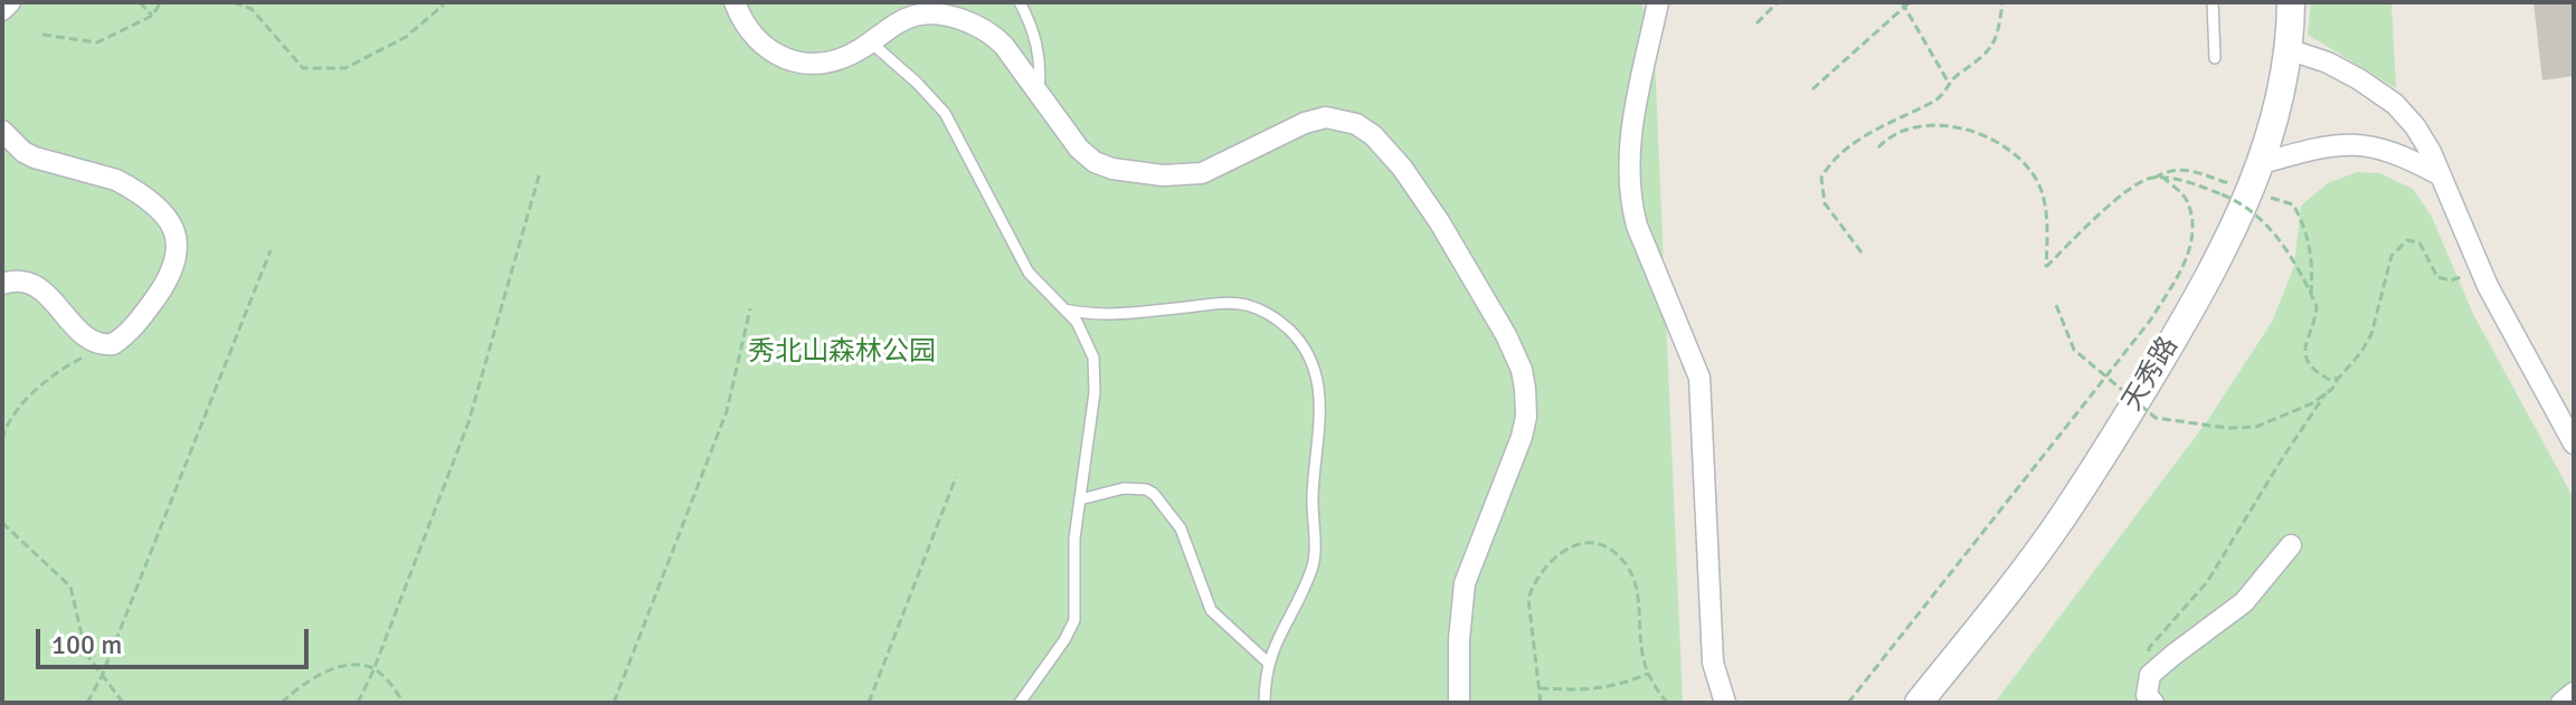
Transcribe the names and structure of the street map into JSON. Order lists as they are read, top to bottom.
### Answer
{
  "streets": {
    "main road": ["天秀路"]
  },
  "parks": ["秀北山森林公园"],
  "scale_bar": "100 m"
}
